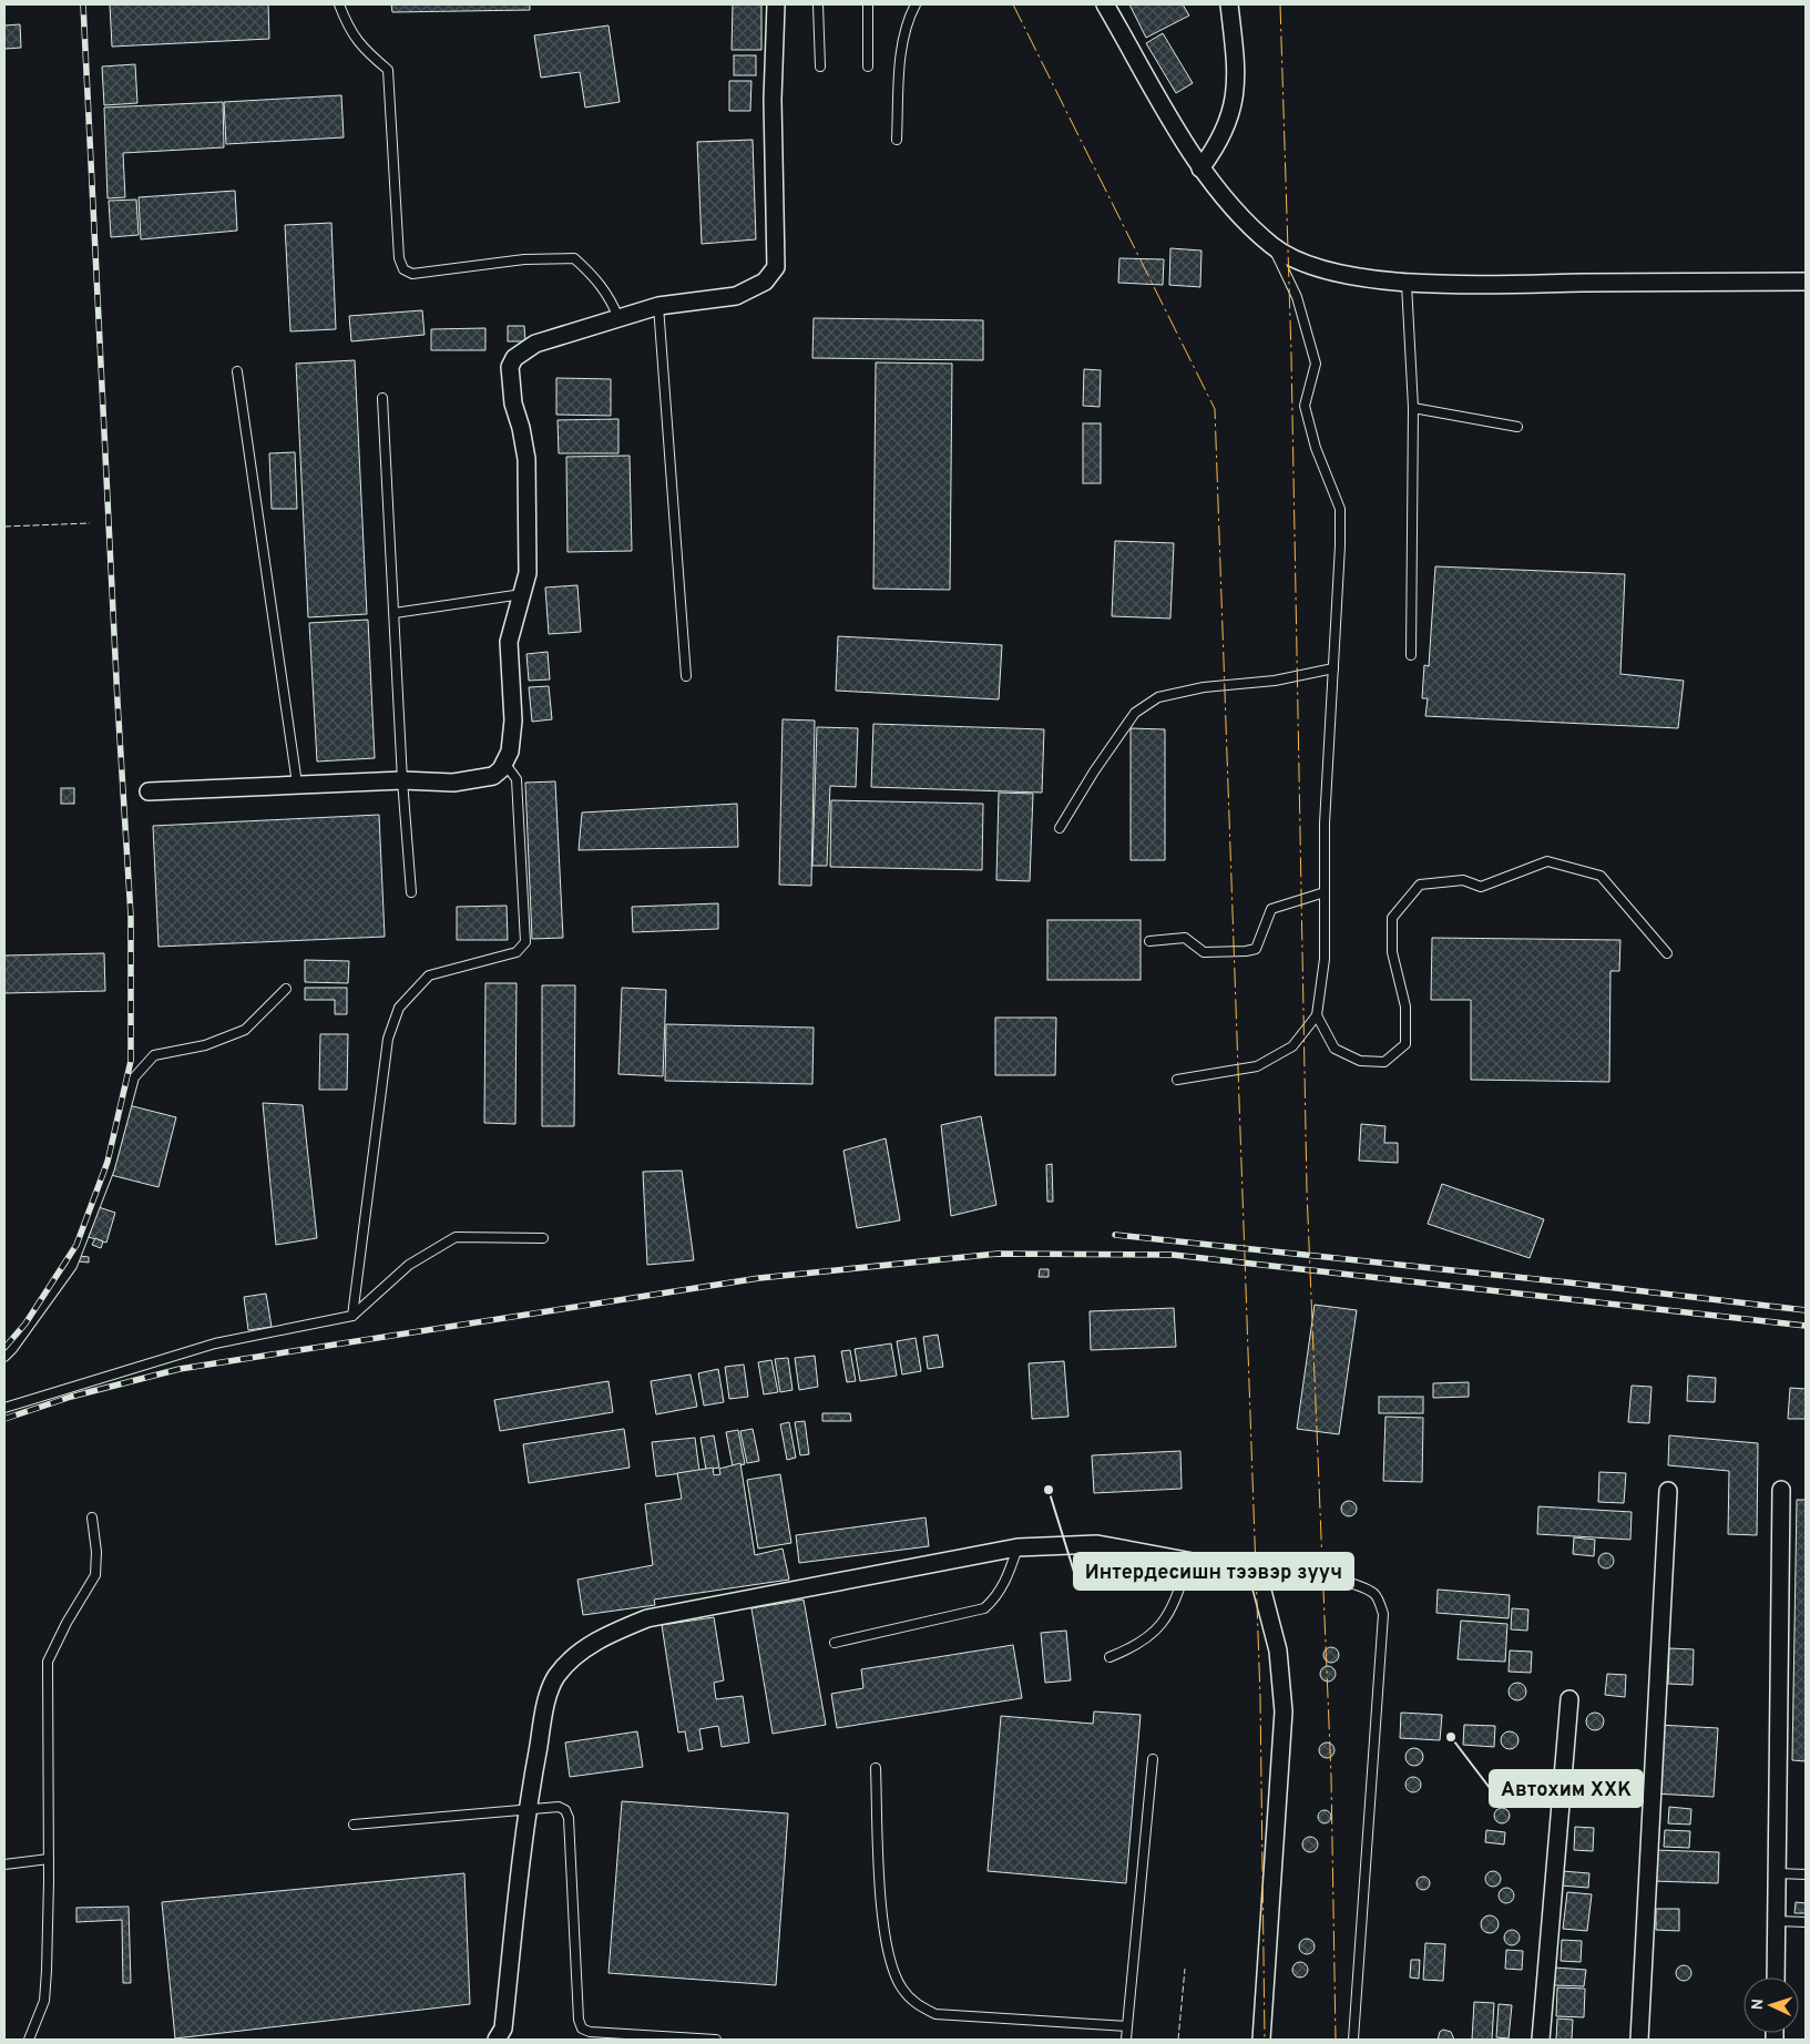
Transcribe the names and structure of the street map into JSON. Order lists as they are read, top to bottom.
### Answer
{
  "places": ["Интердесишн тээвэр зууч", "Автохим ХХК"],
  "north": "left"
}
